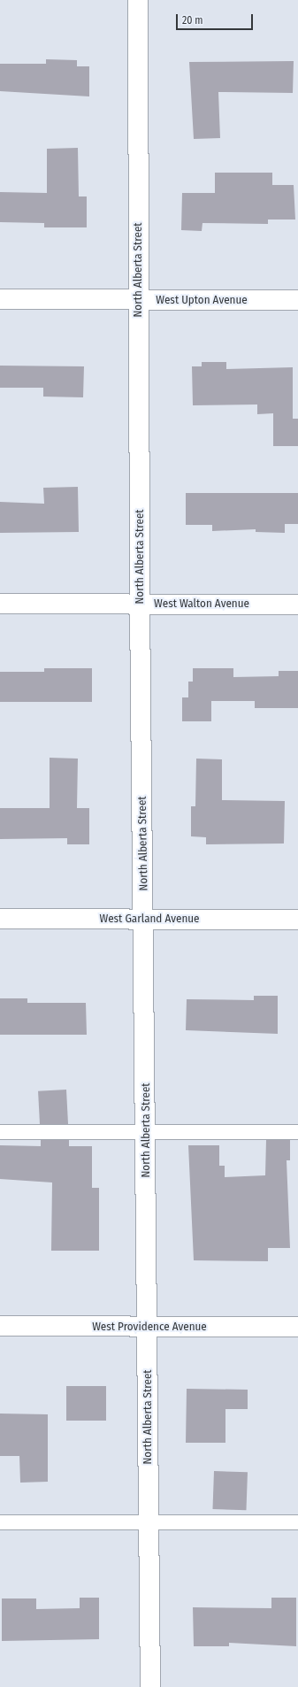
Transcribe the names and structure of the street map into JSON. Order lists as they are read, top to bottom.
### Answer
{
  "streets": {
    "main road": [
      "North Alberta Street",
      "West Upton Avenue",
      "West Walton Avenue",
      "West Garland Avenue",
      "West Providence Avenue"
    ]
  },
  "crossings": [
    ["North Alberta Street", "West Upton Avenue"],
    ["North Alberta Street", "West Walton Avenue"],
    ["North Alberta Street", "West Garland Avenue"],
    ["North Alberta Street", "West Providence Avenue"]
  ],
  "scale_bar": "20 m"
}
